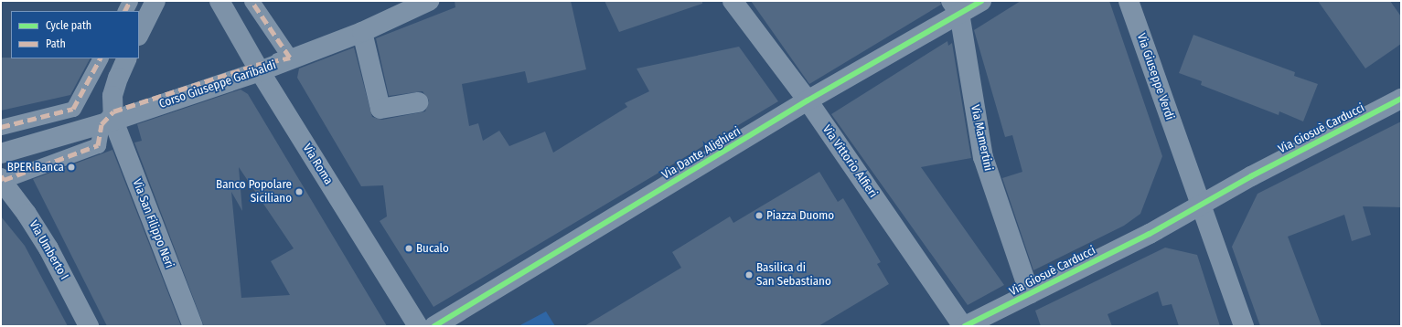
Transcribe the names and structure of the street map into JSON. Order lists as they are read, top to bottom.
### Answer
{
  "streets": {
    "street": [
      "Via Giuseppe Verdi",
      "Corso Giuseppe Garibaldi",
      "Via Giosuè Carducci",
      "Via Mamertini",
      "Via Dante Alighieri",
      "Via Vittorio Alfieri",
      "Via Roma",
      "Via San Filippo Neri",
      "Via Umberto I"
    ]
  },
  "crossings": [
    ["Via Giuseppe Verdi", "Via Giosuè Carducci"],
    ["Corso Giuseppe Garibaldi", "Via Roma"],
    ["Corso Giuseppe Garibaldi", "Via San Filippo Neri"],
    ["Via Giosuè Carducci", "Via Mamertini"],
    ["Via Giosuè Carducci", "Via Vittorio Alfieri"],
    ["Via Mamertini", "Via Dante Alighieri"],
    ["Via Dante Alighieri", "Via Vittorio Alfieri"]
  ],
  "places": [
    "BPER Banca",
    "Banco Popolare Siciliano",
    "Piazza Duomo",
    "Bucalo",
    "Basilica di San Sebastiano"
  ],
  "legend": ["Cycle path", "Path"]
}
